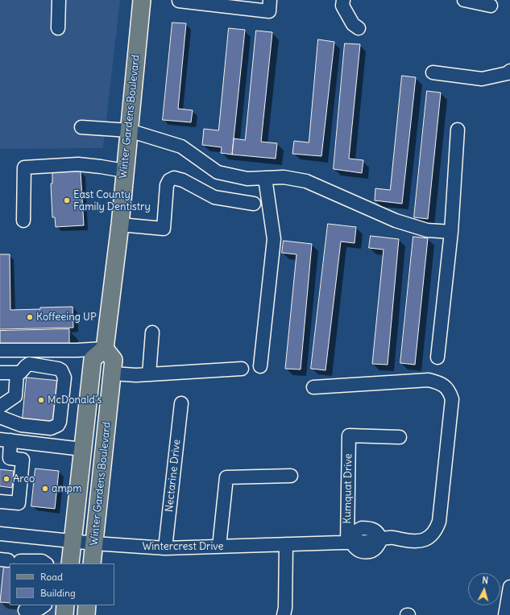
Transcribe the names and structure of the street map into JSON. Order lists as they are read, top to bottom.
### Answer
{
  "streets": {
    "main road": ["Winter Gardens Boulevard"],
    "street": ["Nectarine Drive", "Kumquat Drive", "Wintercrest Drive"]
  },
  "crossings": [
    ["Winter Gardens Boulevard", "Wintercrest Drive"],
    ["Nectarine Drive", "Wintercrest Drive"],
    ["Kumquat Drive", "Wintercrest Drive"]
  ],
  "places": [
    "East County Family Dentistry",
    "Koffeeing UP",
    "McDonald's",
    "Arco",
    "ampm"
  ],
  "legend": ["Road", "Building"],
  "north": "top"
}
